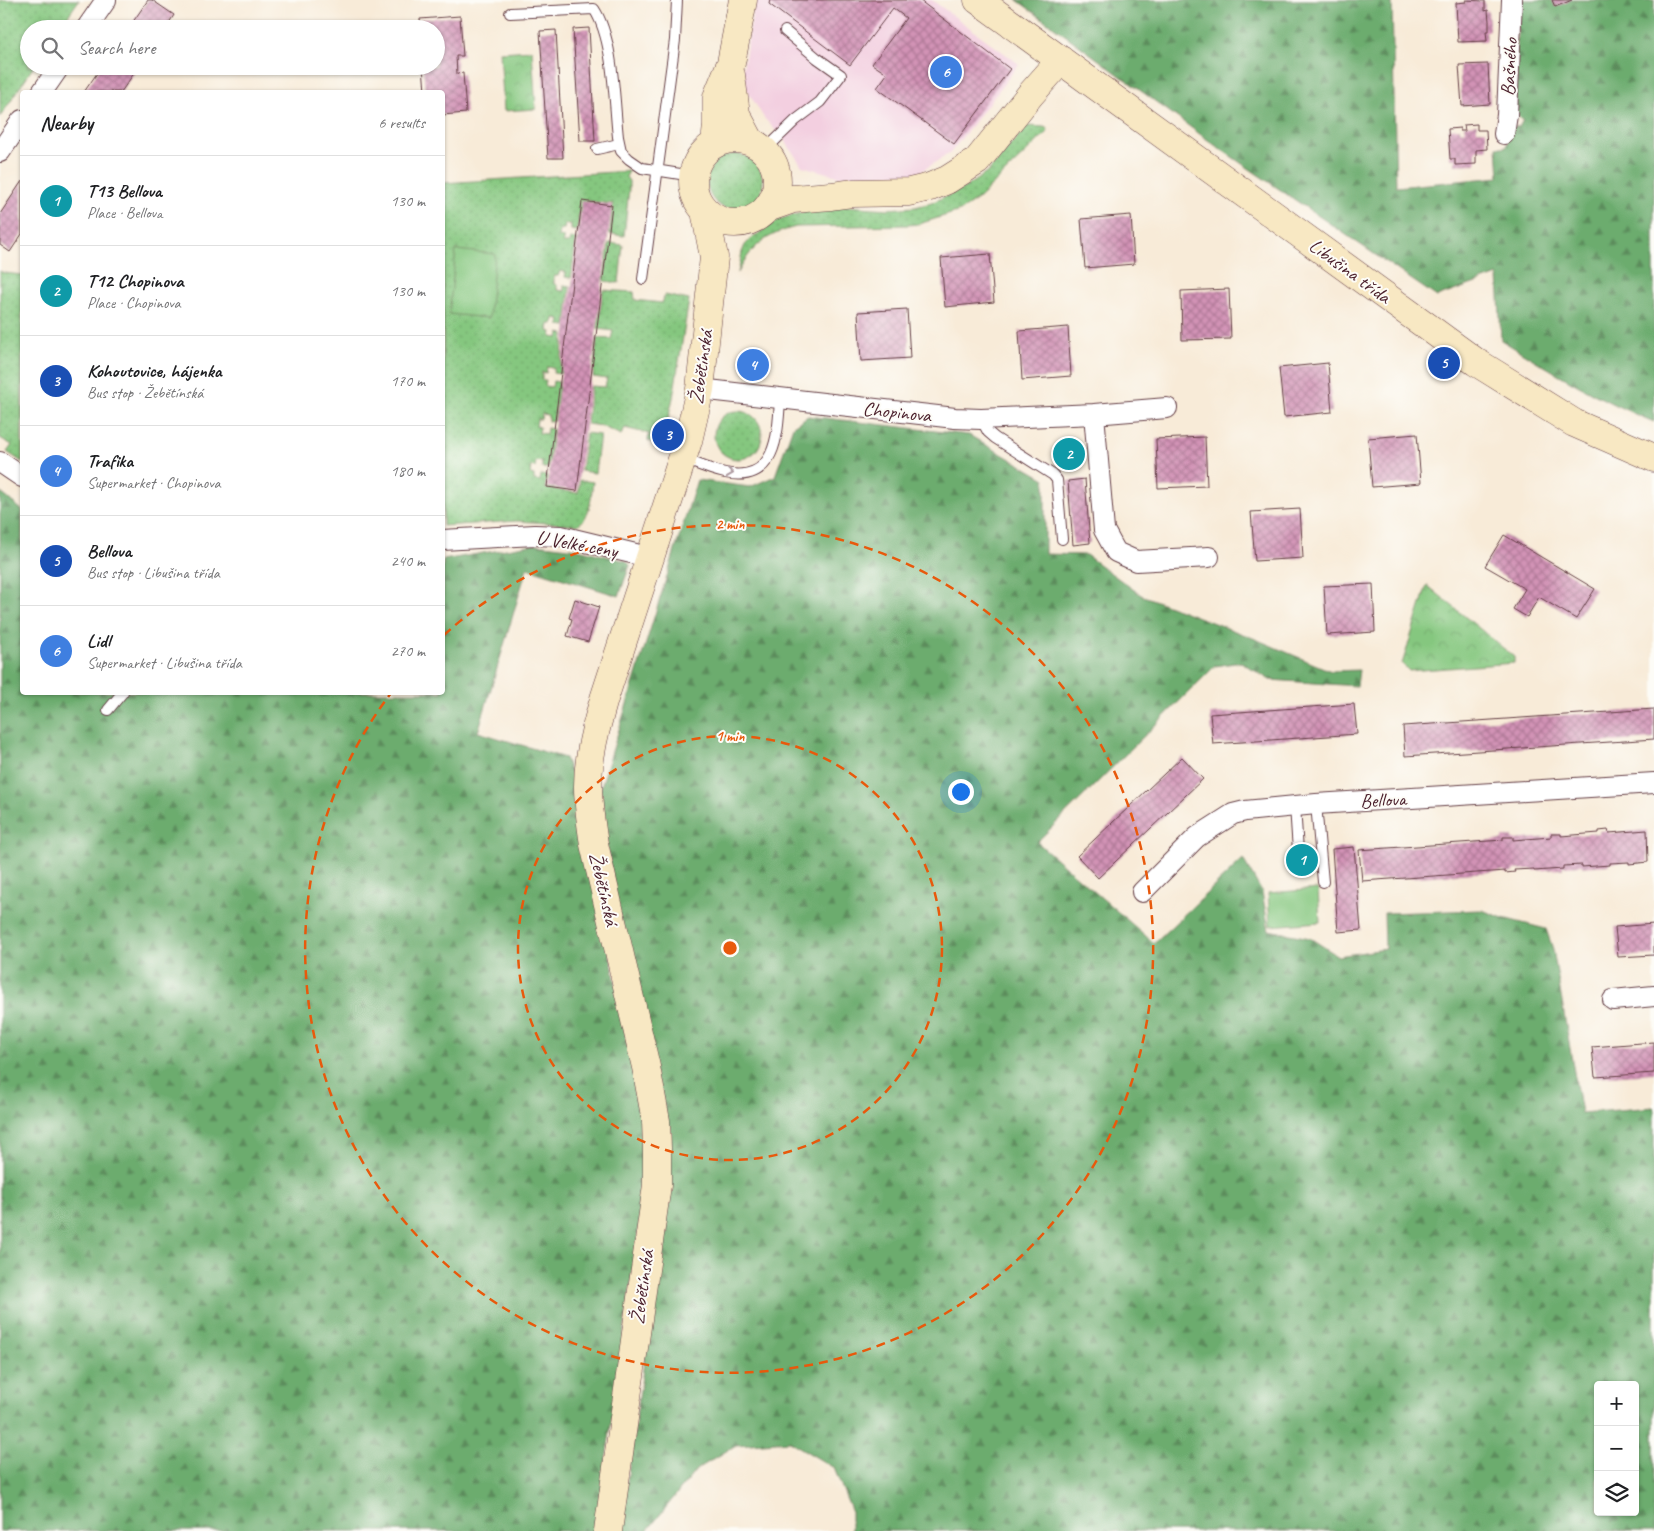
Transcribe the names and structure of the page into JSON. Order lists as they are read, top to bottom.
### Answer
{
  "streets": {
    "street": [
      "Bašného",
      "Libušina třída",
      "Žebětínská",
      "Chopinova",
      "U Velké ceny",
      "Bellova"
    ]
  },
  "crossings": [
    ["Žebětínská", "Chopinova"],
    ["Žebětínská", "U Velké ceny"]
  ],
  "page": {
    "search": "Search here",
    "pins": [
      "6",
      "5",
      "4",
      "3",
      "2",
      "1"
    ],
    "heading": ["Nearby", "6 results"],
    "list": [
      {
        "mark": "1",
        "name": "T13 Bellova",
        "note": "Place · Bellova",
        "value": "130 m"
      },
      {
        "mark": "2",
        "name": "T12 Chopinova",
        "note": "Place · Chopinova",
        "value": "130 m"
      },
      {
        "mark": "3",
        "name": "Kohoutovice, hájenka",
        "note": "Bus stop · Žebětínská",
        "value": "170 m"
      },
      {
        "mark": "4",
        "name": "Trafika",
        "note": "Supermarket · Chopinova",
        "value": "180 m"
      },
      {
        "mark": "5",
        "name": "Bellova",
        "note": "Bus stop · Libušina třída",
        "value": "240 m"
      },
      {
        "mark": "6",
        "name": "Lidl",
        "note": "Supermarket · Libušina třída",
        "value": "270 m"
      }
    ],
    "map_buttons": ["+", "−"]
  },
  "rings": ["2 min", "1 min"]
}
